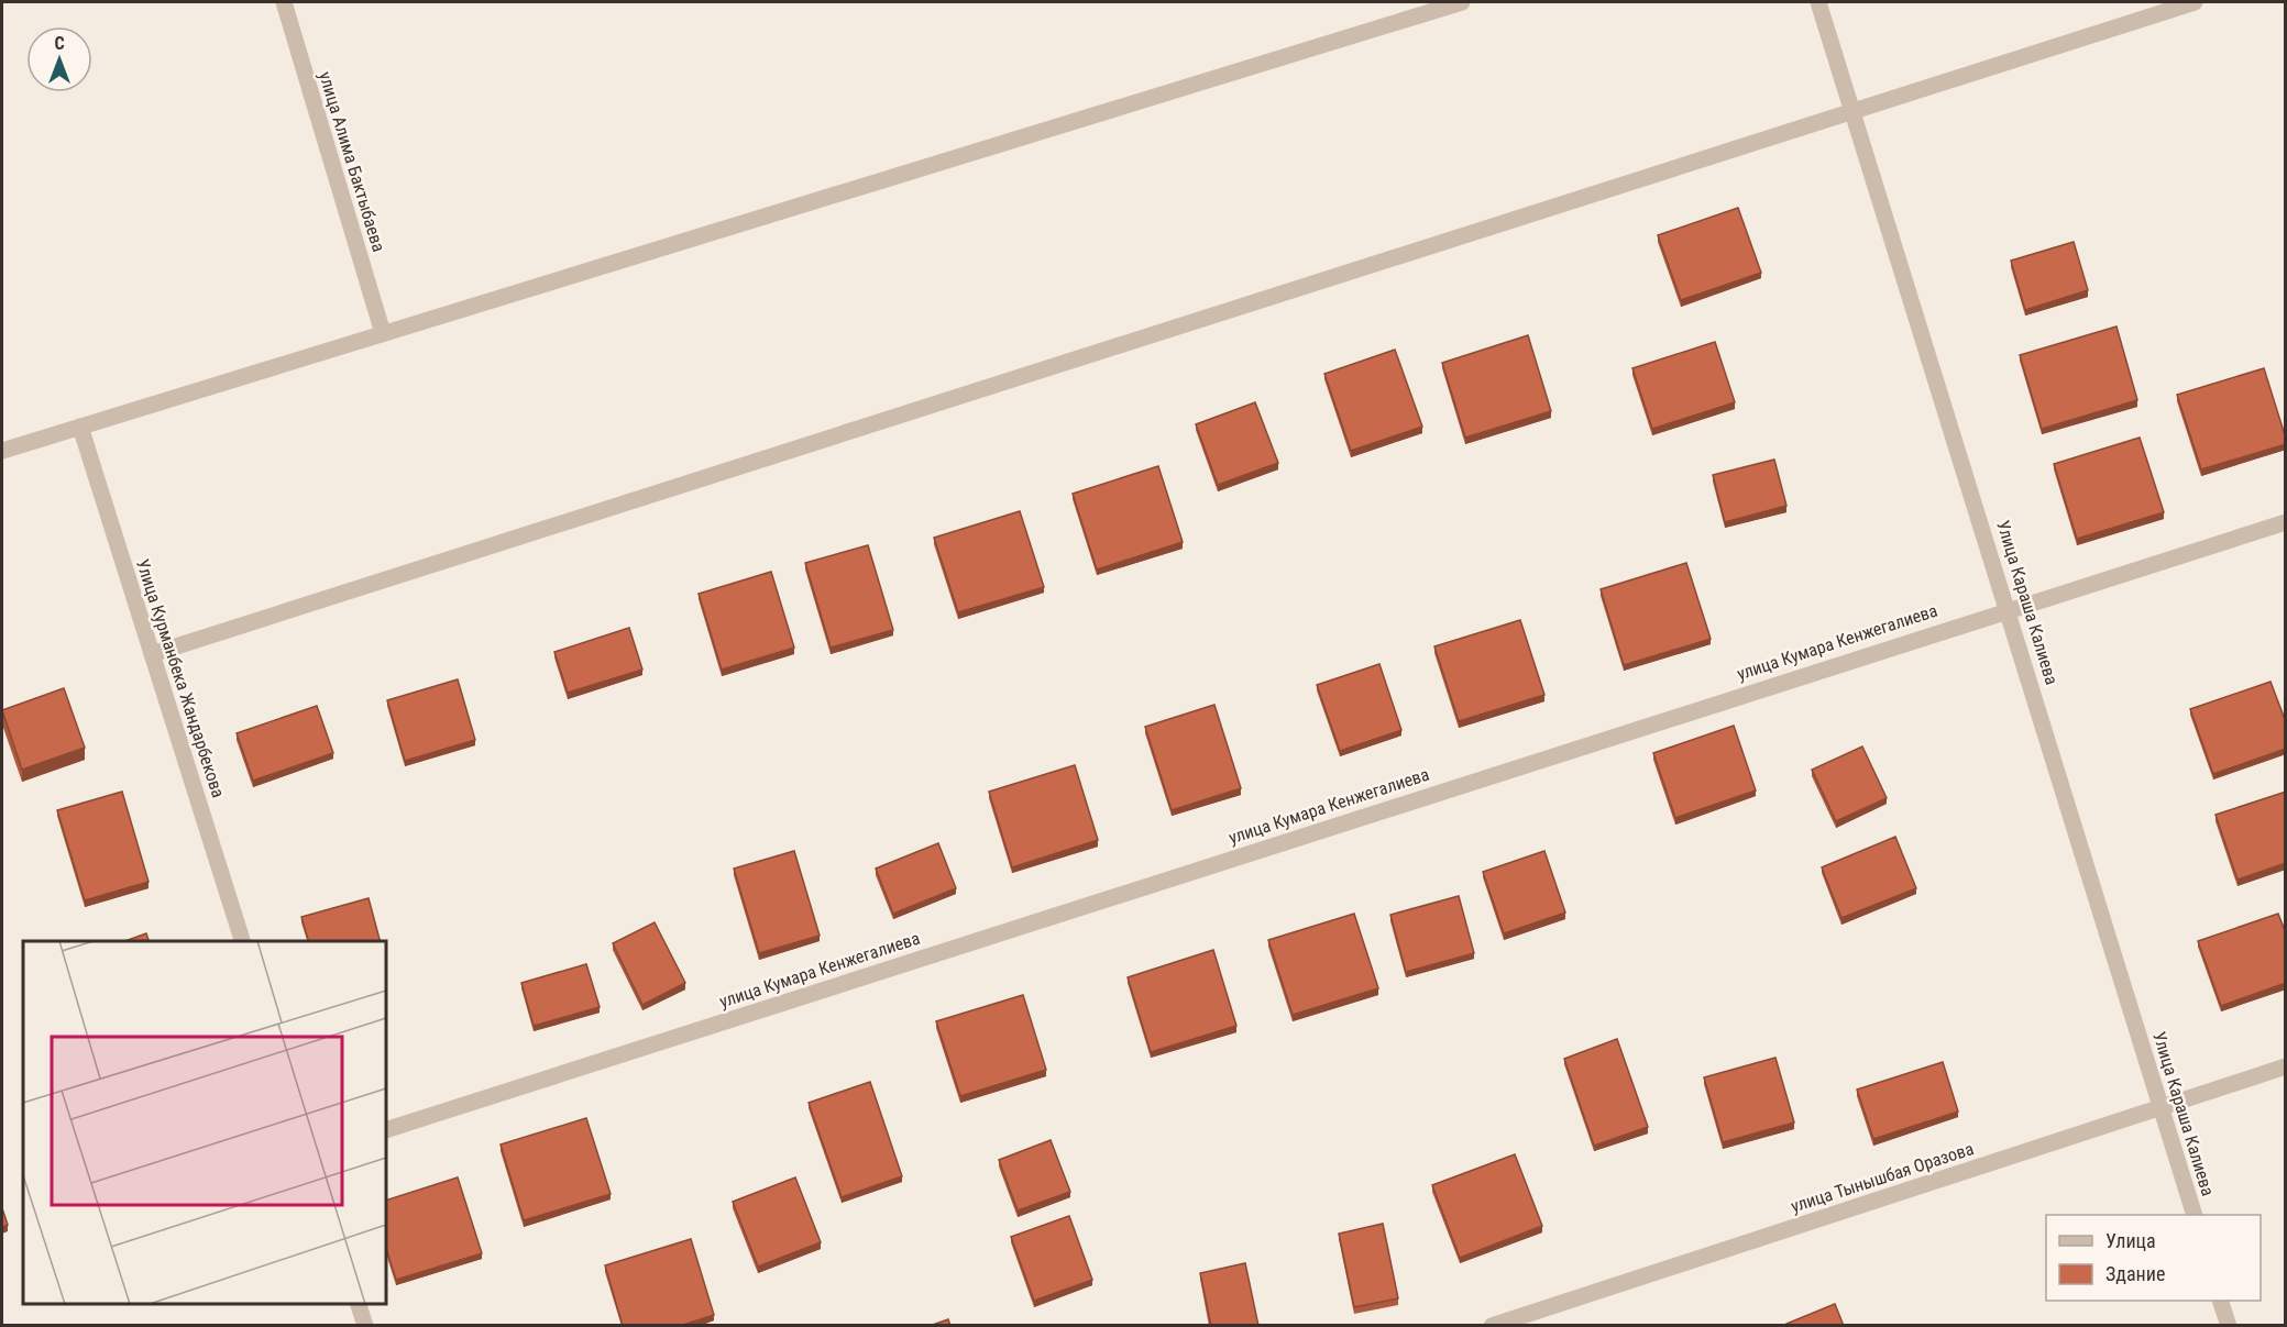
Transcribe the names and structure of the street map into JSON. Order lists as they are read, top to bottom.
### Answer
{
  "streets": {
    "street": [
      "улица Алима Бактыбаева",
      "Улица Караша Калиева",
      "улица Кумара Кенжегалиева",
      "Улица Курманбека Жандарбекова",
      "улица Тынышбая Оразова"
    ]
  },
  "crossings": [
    ["Улица Караша Калиева", "улица Кумара Кенжегалиева"],
    ["Улица Караша Калиева", "улица Тынышбая Оразова"]
  ],
  "legend": ["Улица", "Здание"],
  "north": "top"
}
